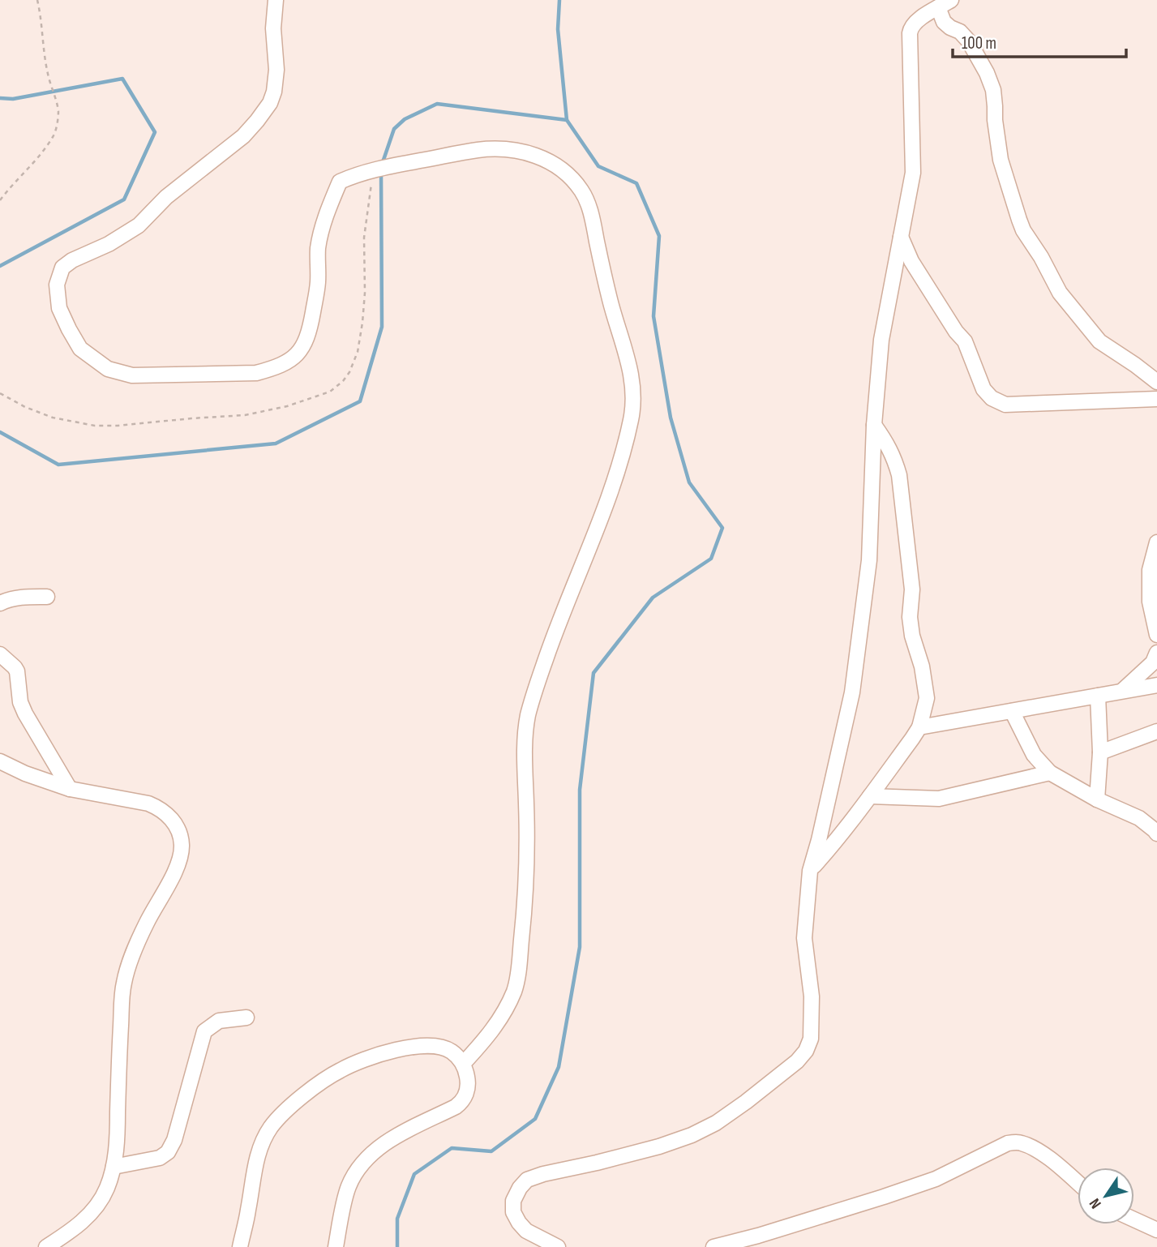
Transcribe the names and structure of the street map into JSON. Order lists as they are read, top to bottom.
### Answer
{
  "scale_bar": "100 m",
  "north": "bottom left"
}
